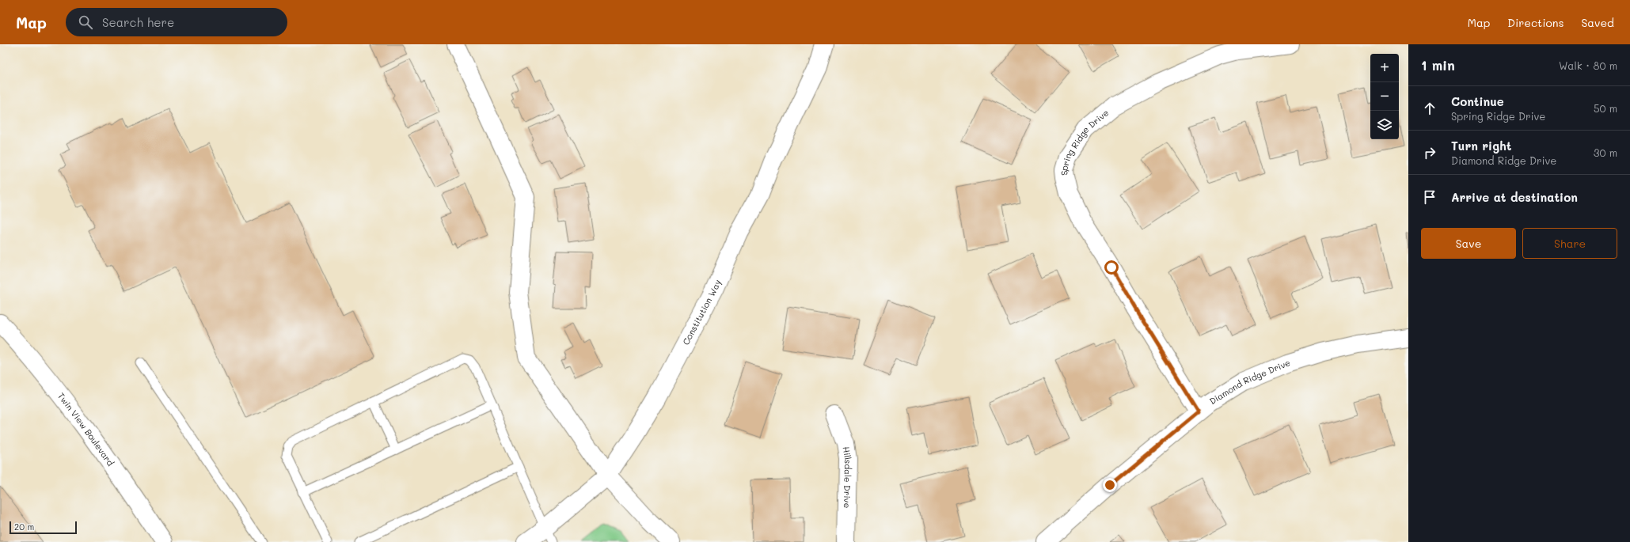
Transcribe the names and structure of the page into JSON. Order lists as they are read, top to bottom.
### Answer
{
  "streets": {
    "street": [
      "Spring Ridge Drive",
      "Constitution Way",
      "Diamond Ridge Drive",
      "Twin View Boulevard",
      "Hillsdale Drive"
    ]
  },
  "crossings": [
    ["Spring Ridge Drive", "Diamond Ridge Drive"]
  ],
  "scale_bar": "20 m",
  "page": {
    "header": "Map",
    "search": "Search here",
    "nav": ["Map", "Directions", "Saved"],
    "heading": ["1 min", "Walk · 80 m"],
    "map_buttons": ["+", "−"],
    "list": [
      ["Continue", "Spring Ridge Drive", "50 m"],
      ["Turn right", "Diamond Ridge Drive", "30 m"],
      "Arrive at destination"
    ],
    "buttons": ["Save", "Share"],
    "scale": "20 m"
  }
}
